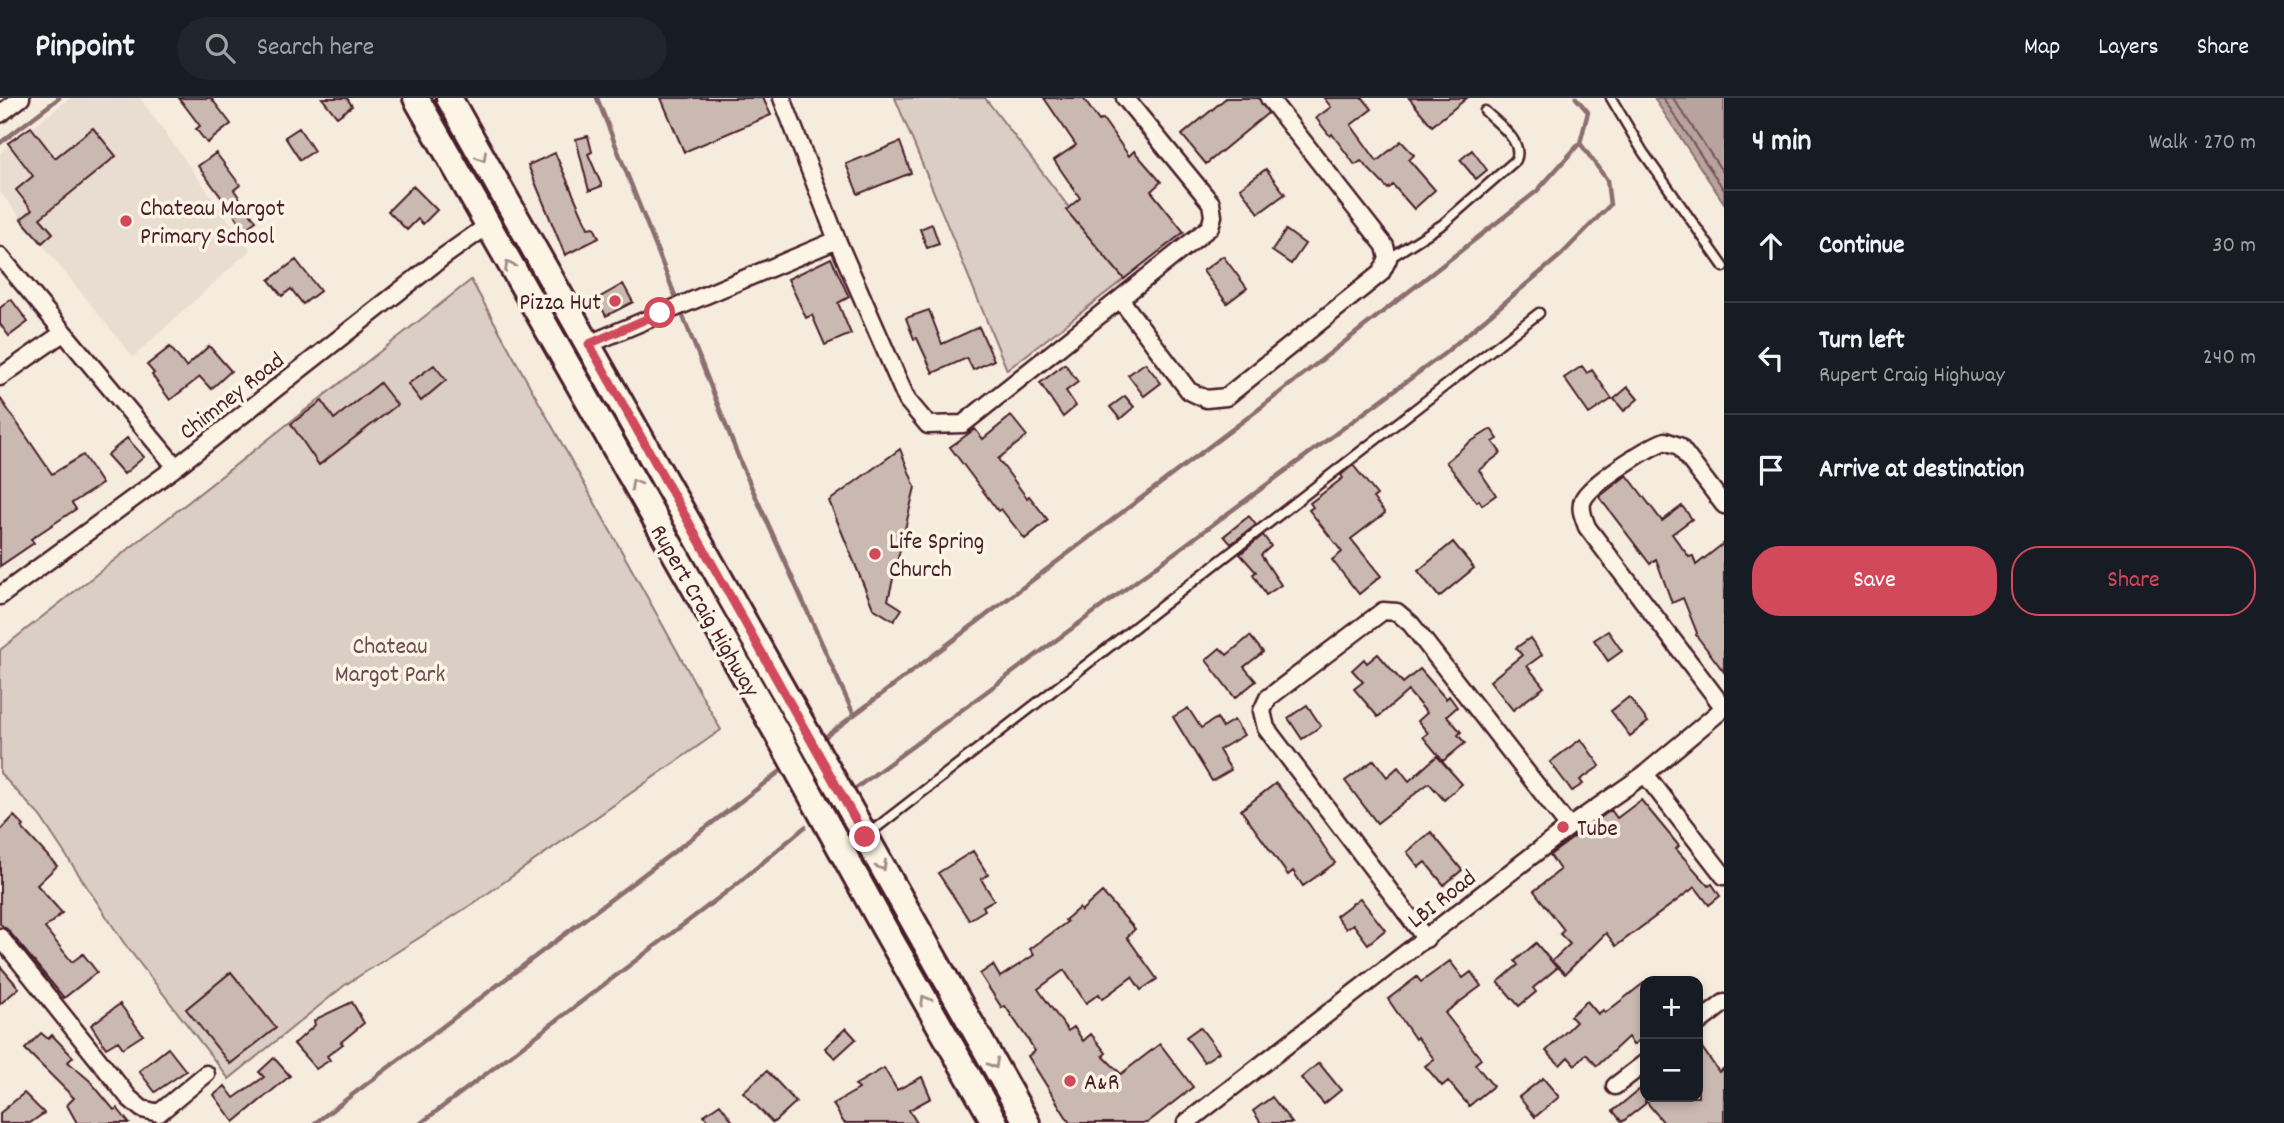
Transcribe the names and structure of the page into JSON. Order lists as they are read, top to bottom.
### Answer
{
  "streets": {
    "main road": ["Rupert Craig Highway"],
    "street": ["Chimney Road", "LBI Road"]
  },
  "crossings": [
    ["Chimney Road", "Rupert Craig Highway"]
  ],
  "parks": ["Chateau Margot Park"],
  "places": [
    "Chateau Margot Primary School",
    "Pizza Hut",
    "Life Spring Church",
    "Tube",
    "A&R"
  ],
  "page": {
    "header": "Pinpoint",
    "search": "Search here",
    "nav": ["Map", "Layers", "Share"],
    "heading": ["4 min", "Walk · 270 m"],
    "list": [
      ["Continue", "30 m"],
      ["Turn left", "Rupert Craig Highway", "240 m"],
      "Arrive at destination"
    ],
    "buttons": ["Save", "Share"],
    "map_buttons": ["+", "−"]
  }
}
